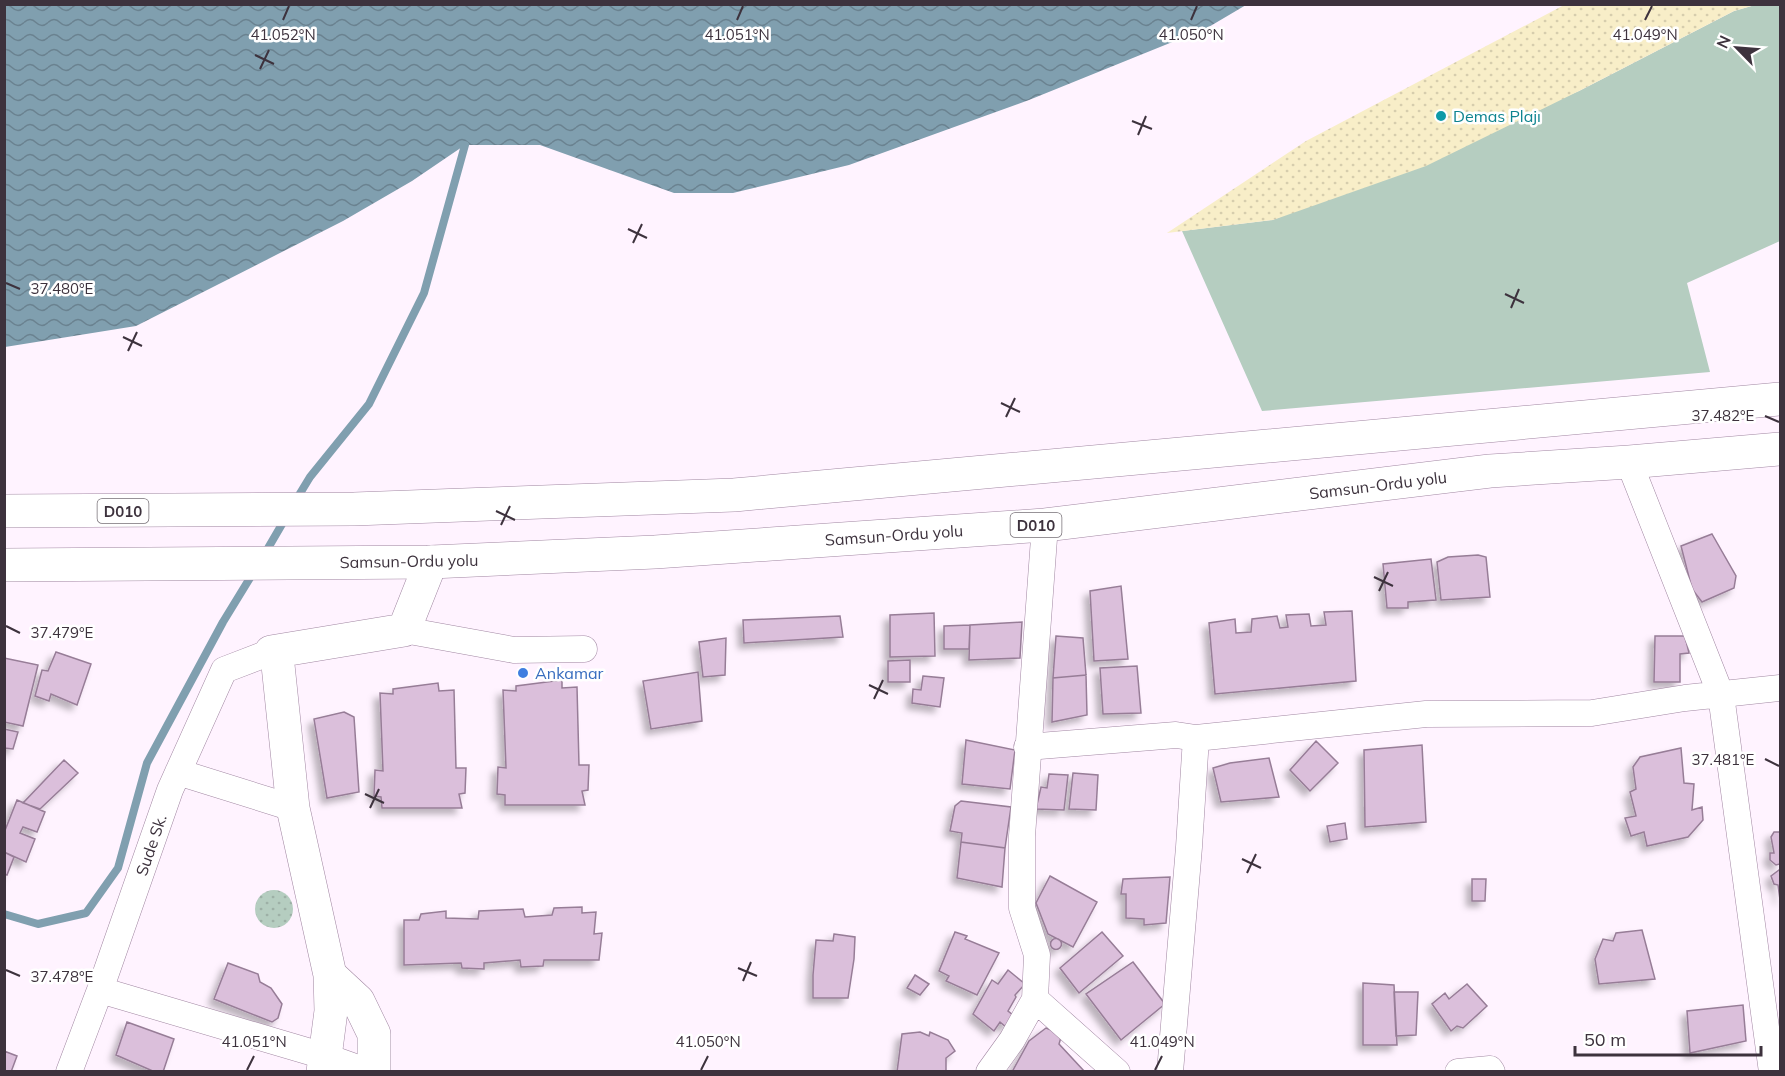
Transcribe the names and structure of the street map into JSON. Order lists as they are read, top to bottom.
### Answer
{
  "streets": {
    "main road": ["Samsun-Ordu yolu", "D010"],
    "street": ["Sude Sk."]
  },
  "places": ["Demas Plajı", "Ankamar"],
  "scale_bar": "50 m",
  "north": "top left",
  "coordinates": [
    "41.052°N",
    "41.051°N",
    "41.050°N",
    "41.049°N",
    "37.480°E",
    "37.482°E",
    "37.479°E",
    "37.481°E",
    "37.478°E"
  ]
}
